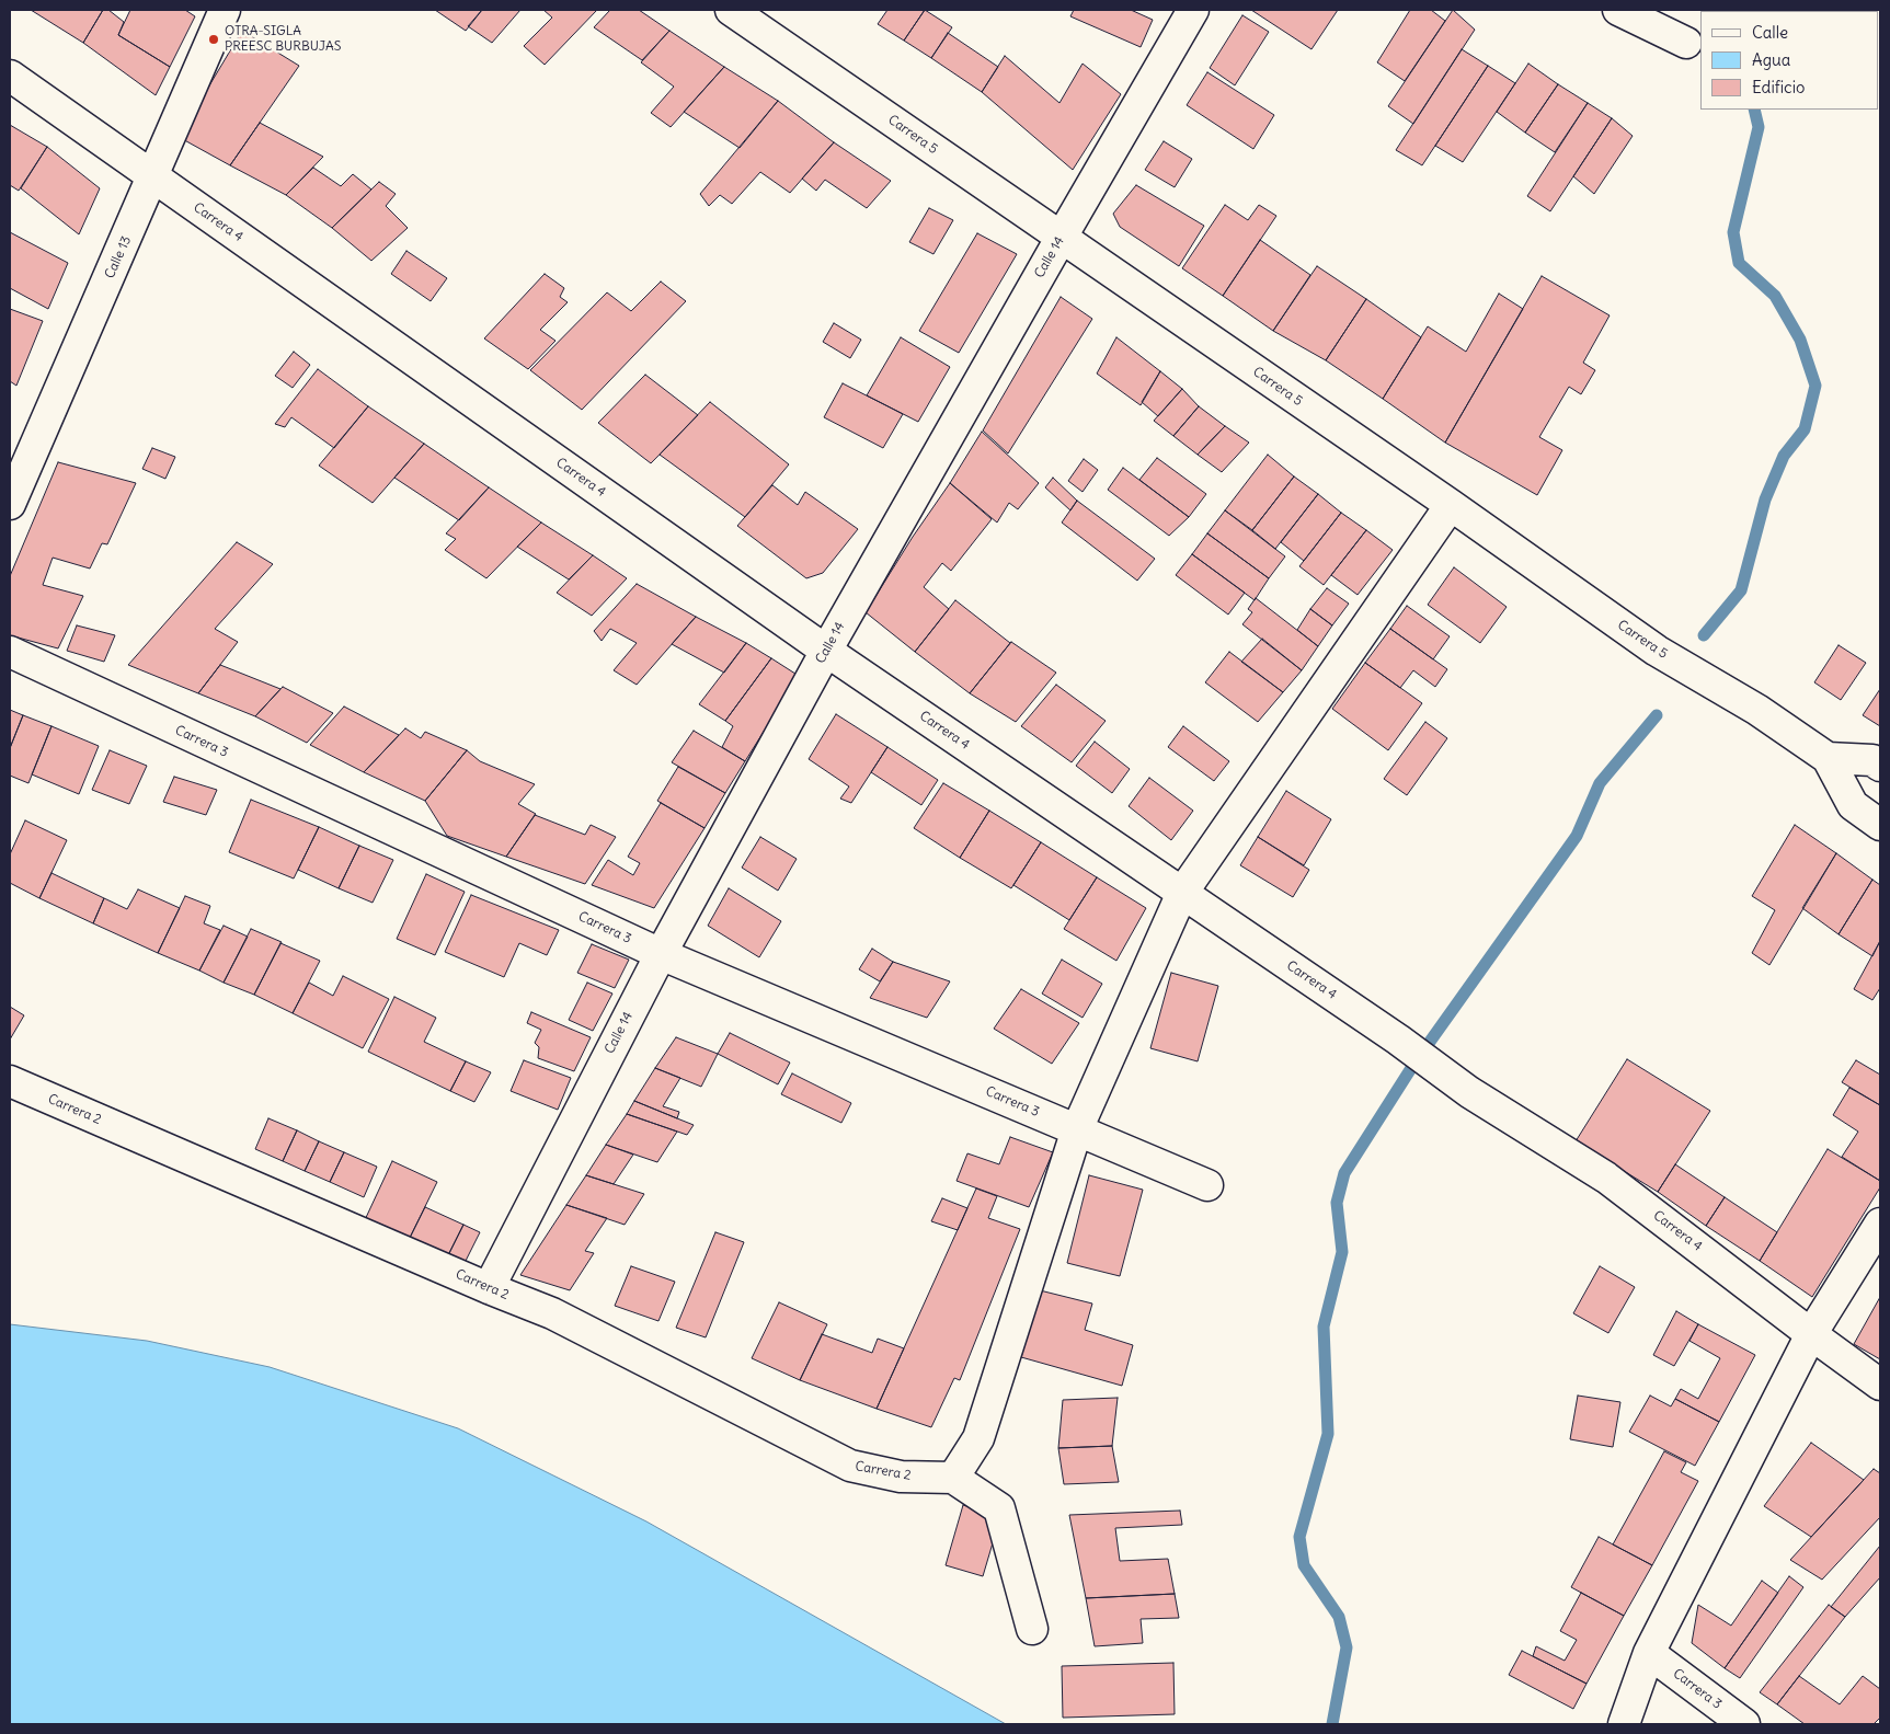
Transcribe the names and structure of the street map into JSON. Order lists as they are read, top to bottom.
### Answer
{
  "streets": {
    "street": [
      "Carrera 5",
      "Carrera 4",
      "Calle 13",
      "Calle 14",
      "Carrera 3",
      "Carrera 2"
    ]
  },
  "crossings": [
    ["Carrera 5", "Calle 14"],
    ["Carrera 4", "Calle 13"],
    ["Carrera 4", "Calle 14"],
    ["Calle 14", "Carrera 3"],
    ["Calle 14", "Carrera 2"]
  ],
  "places": ["OTRA-SIGLA PREESC BURBUJAS"],
  "legend": ["Calle", "Agua", "Edificio"]
}
